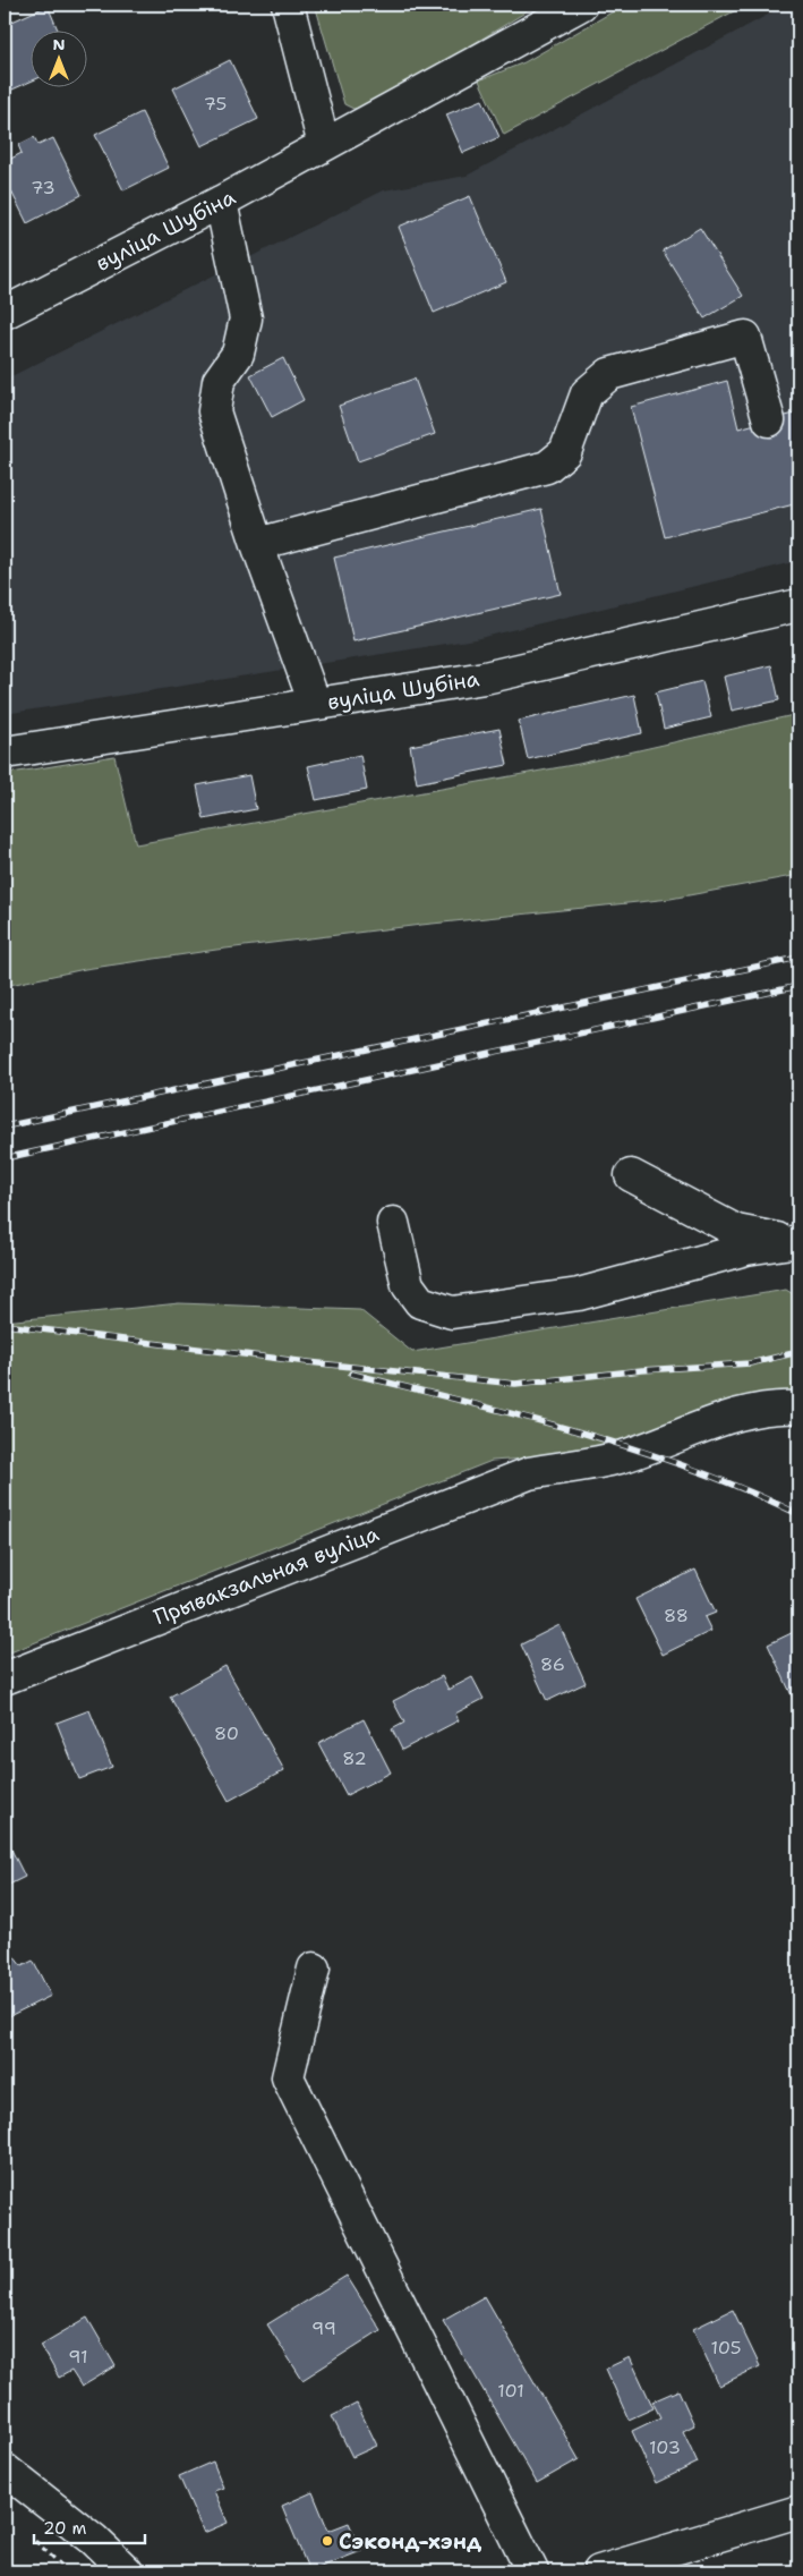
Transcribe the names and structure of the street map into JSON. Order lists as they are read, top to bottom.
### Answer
{
  "streets": {
    "street": ["вуліца Шубіна", "Прывакзальная вуліца"]
  },
  "places": ["Сэконд-хэнд"],
  "house_numbers": [
    "75",
    "73",
    "88",
    "86",
    "80",
    "82",
    "99",
    "105",
    "91",
    "101",
    "103"
  ],
  "scale_bar": "20 m",
  "north": "top"
}
